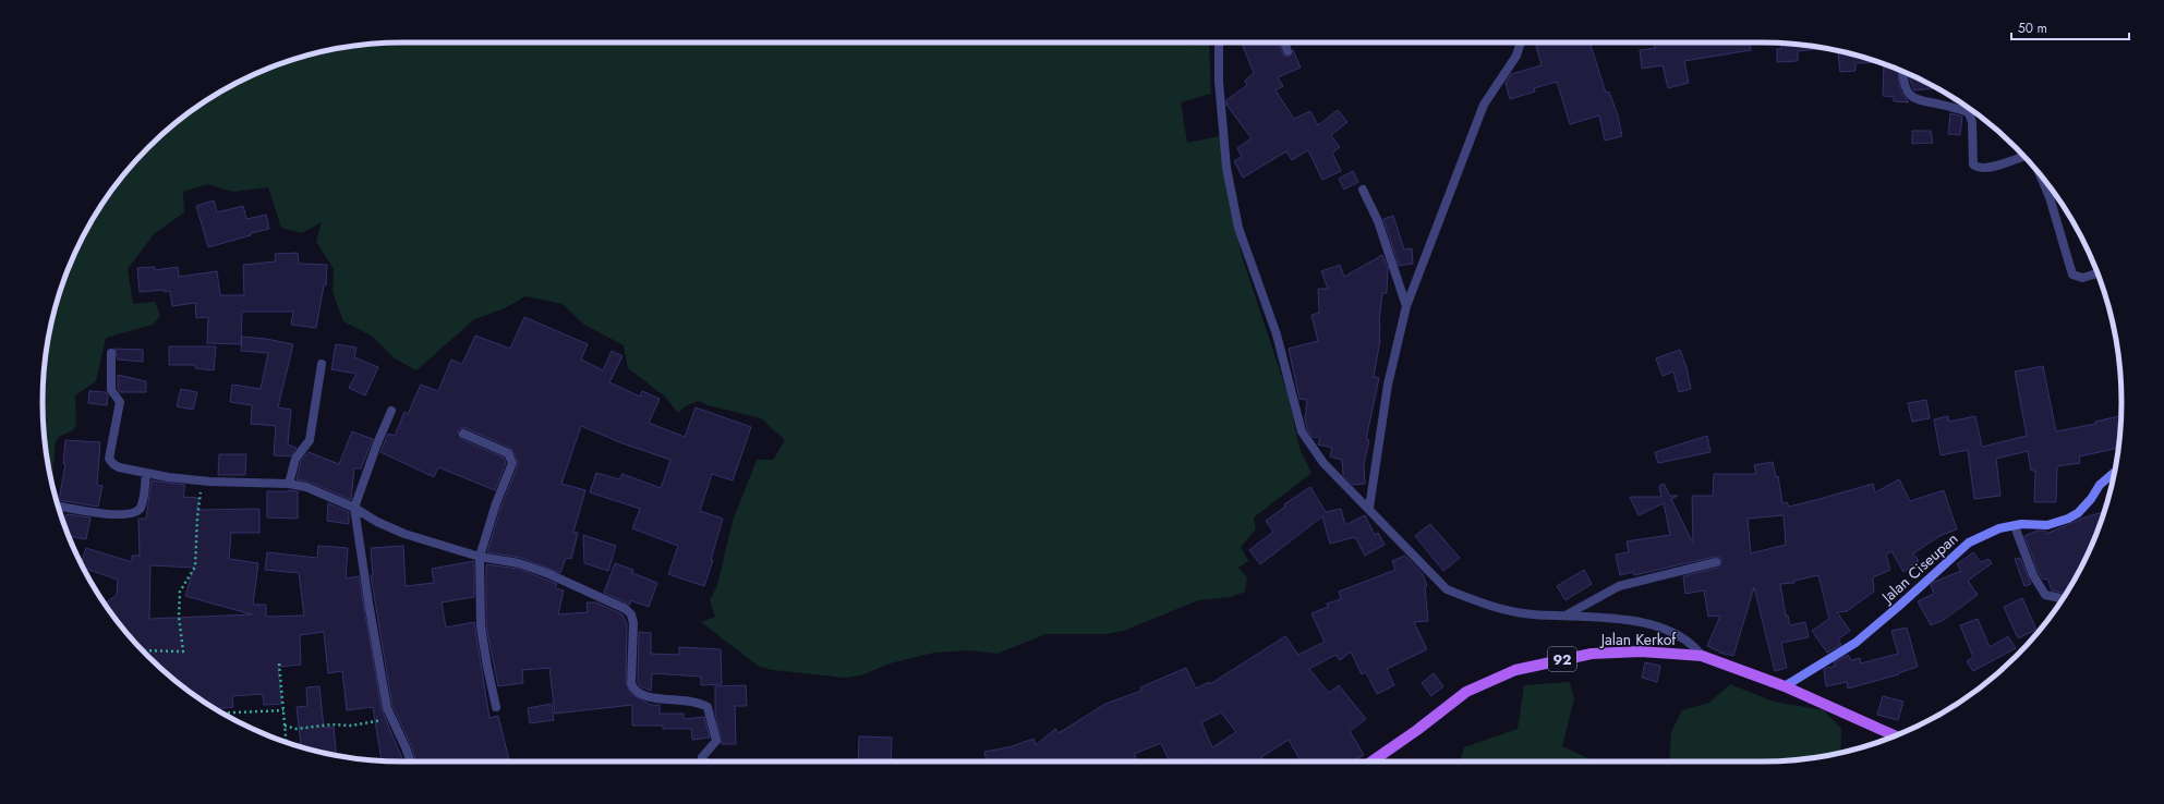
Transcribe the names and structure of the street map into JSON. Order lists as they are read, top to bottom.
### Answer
{
  "streets": {
    "main road": ["Jalan Ciseupan", "Jalan Kerkof", "92"]
  },
  "crossings": [
    ["Jalan Ciseupan", "Jalan Kerkof"]
  ],
  "scale_bar": "50 m"
}
